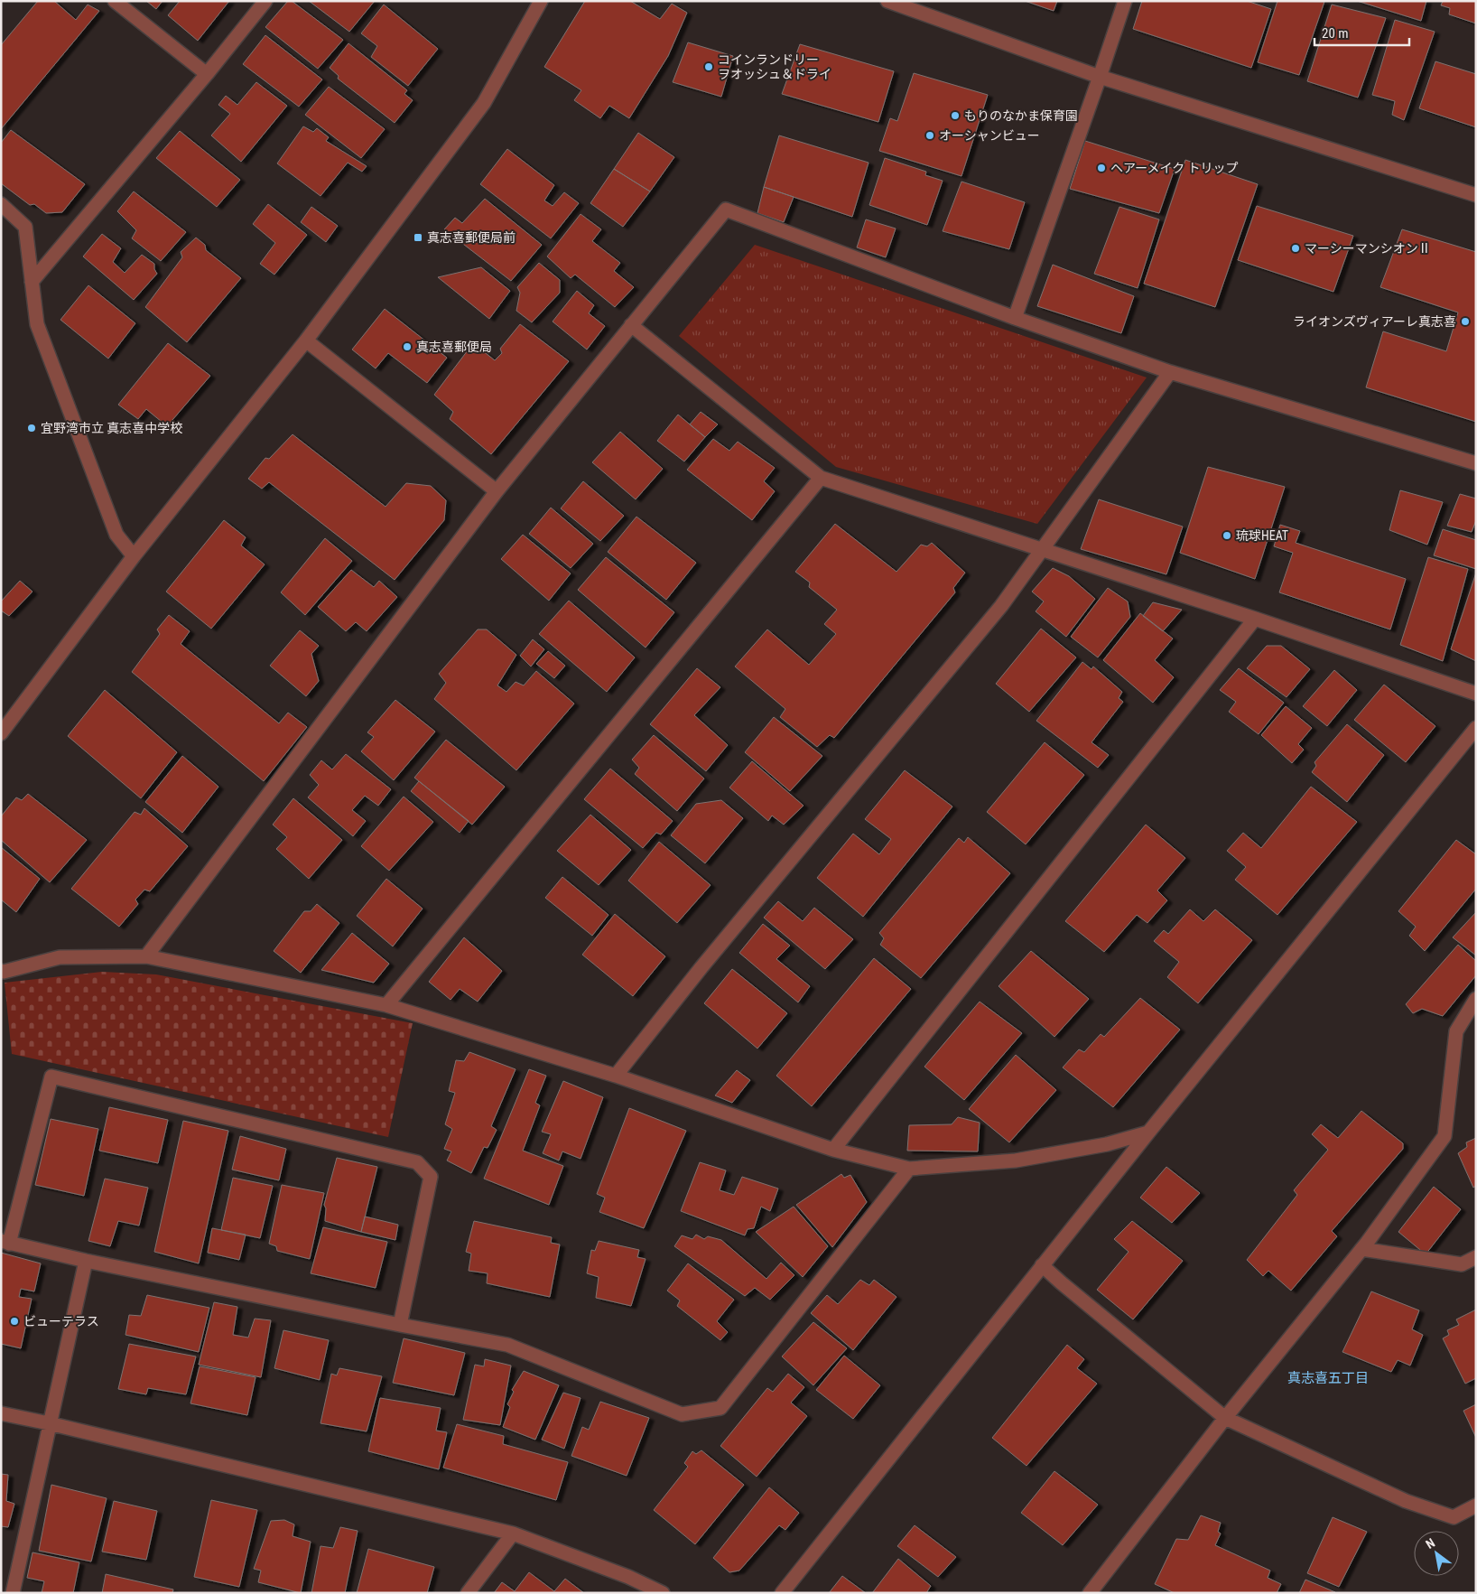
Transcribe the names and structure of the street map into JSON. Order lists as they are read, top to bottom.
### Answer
{
  "districts": ["真志喜五丁目"],
  "places": {
    "other": [
      "コインランドリー ヲオッシュ＆ドライ",
      "もりのなかま保育園",
      "オーシャンビュー",
      "ヘアーメイク トリップ",
      "マーシーマンシオンⅡ",
      "ライオンズヴィアーレ真志喜",
      "真志喜郵便局",
      "宜野湾市立 真志喜中学校",
      "琉球HEAT",
      "ビューテラス"
    ],
    "transit": ["真志喜郵便局前"]
  },
  "scale_bar": "20 m",
  "north": "top left"
}
